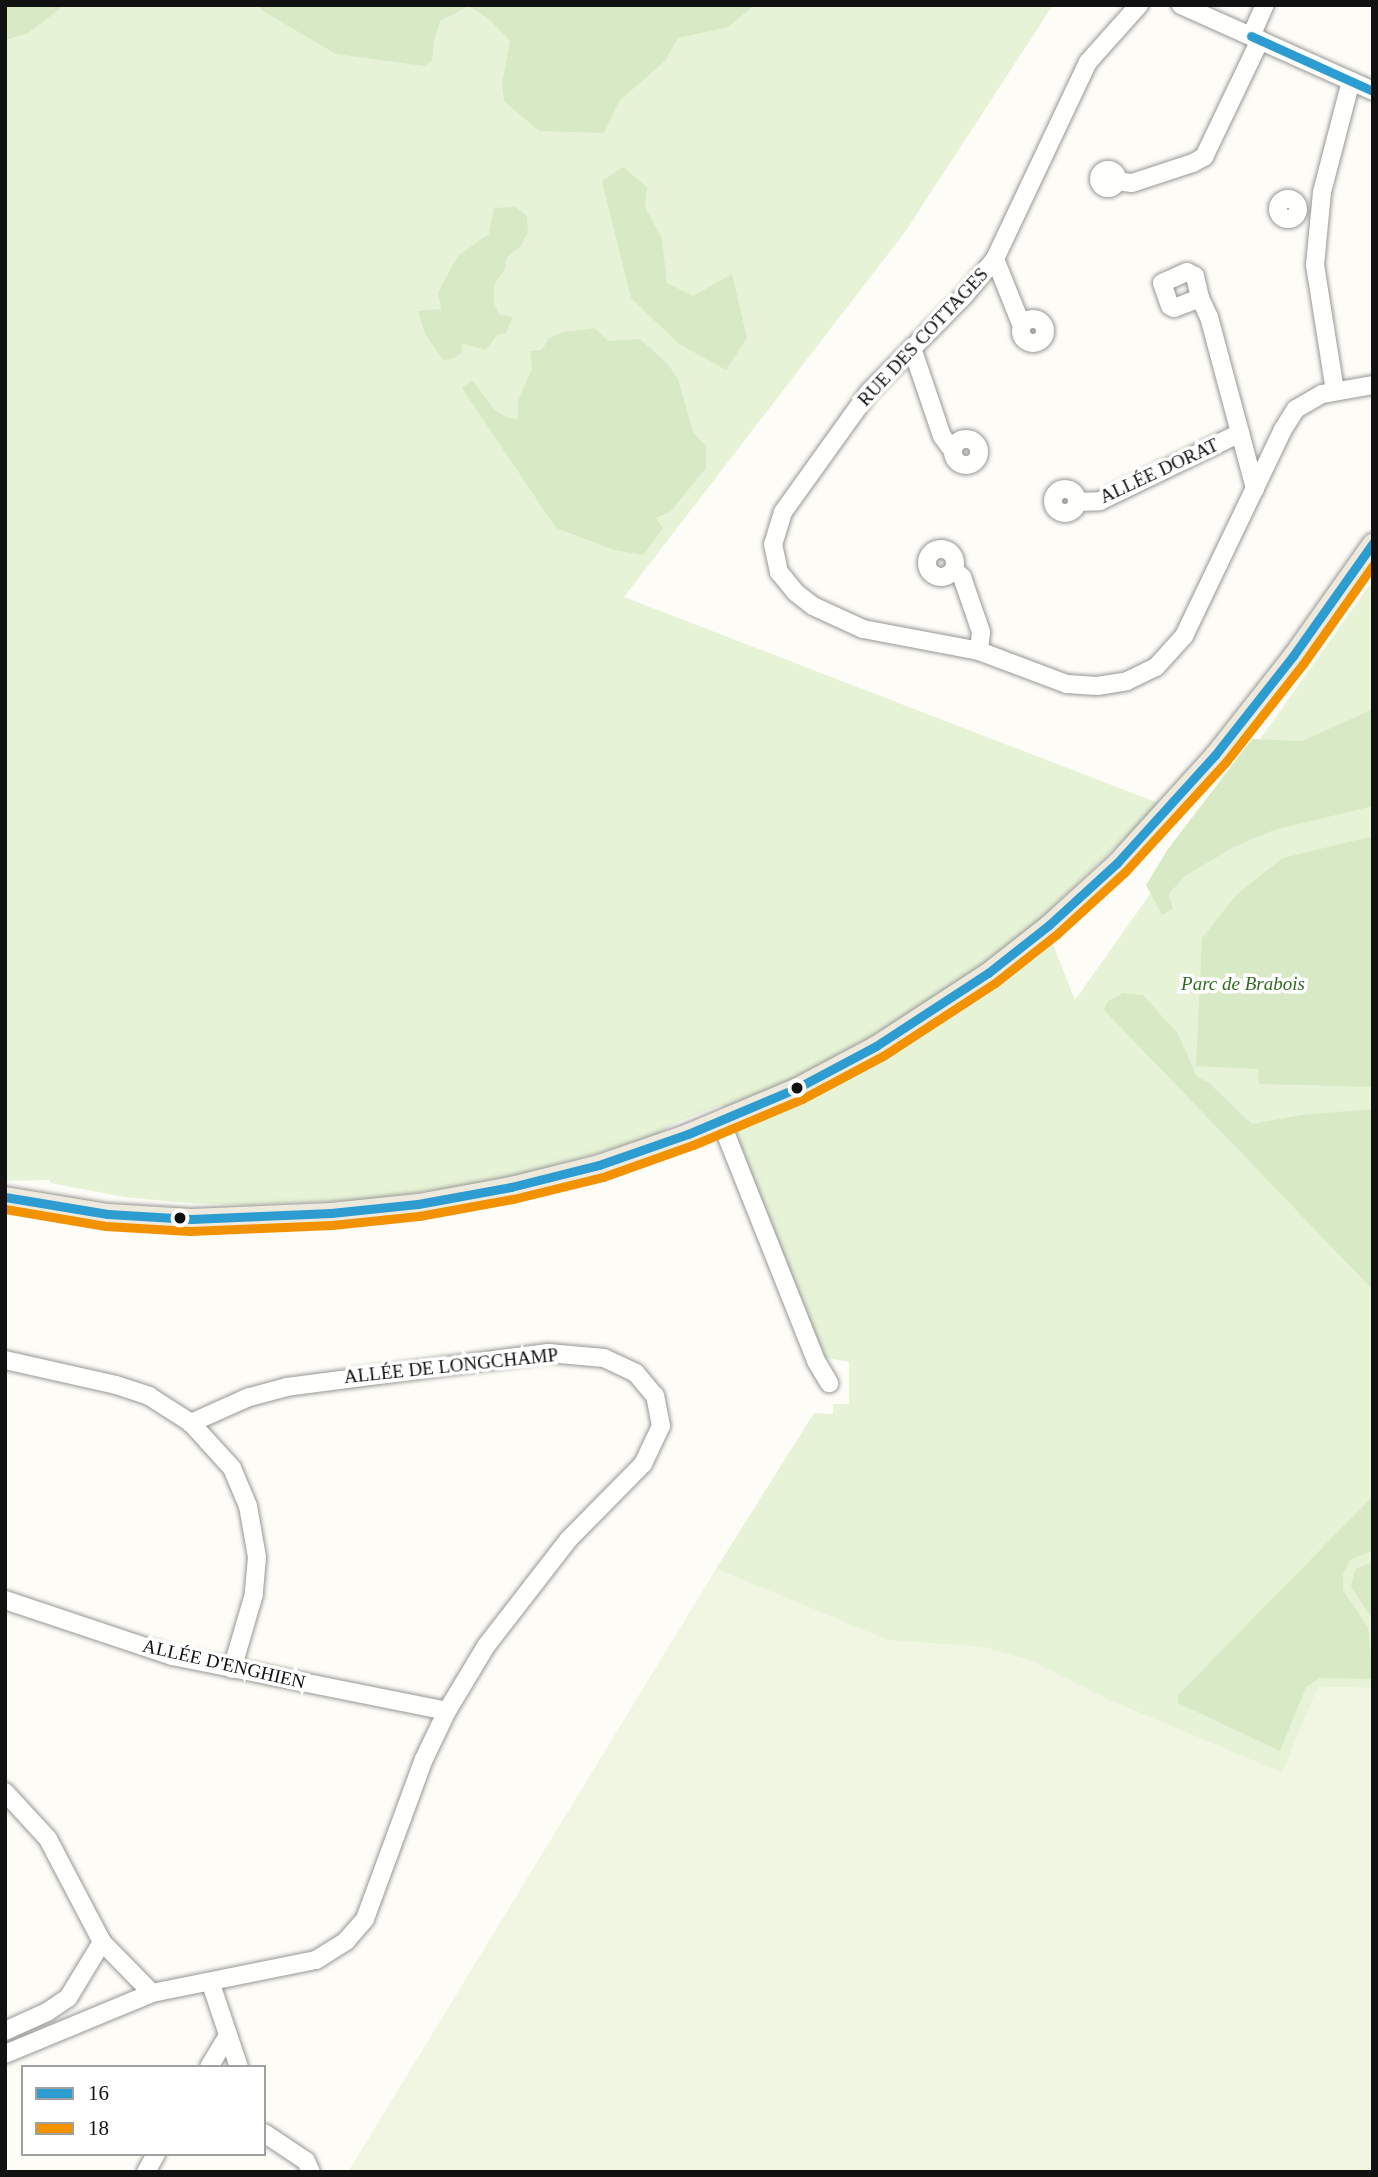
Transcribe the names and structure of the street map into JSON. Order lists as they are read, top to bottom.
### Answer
{
  "streets": {
    "street": [
      "RUE DES COTTAGES",
      "ALLÉE DORAT",
      "ALLÉE DE LONGCHAMP",
      "ALLÉE D'ENGHIEN"
    ]
  },
  "crossings": [
    ["ALLÉE DE LONGCHAMP", "ALLÉE D'ENGHIEN"]
  ],
  "parks": ["Parc de Brabois"],
  "lines": ["transit line 16", "transit line 18"],
  "legend": ["16", "18"]
}
